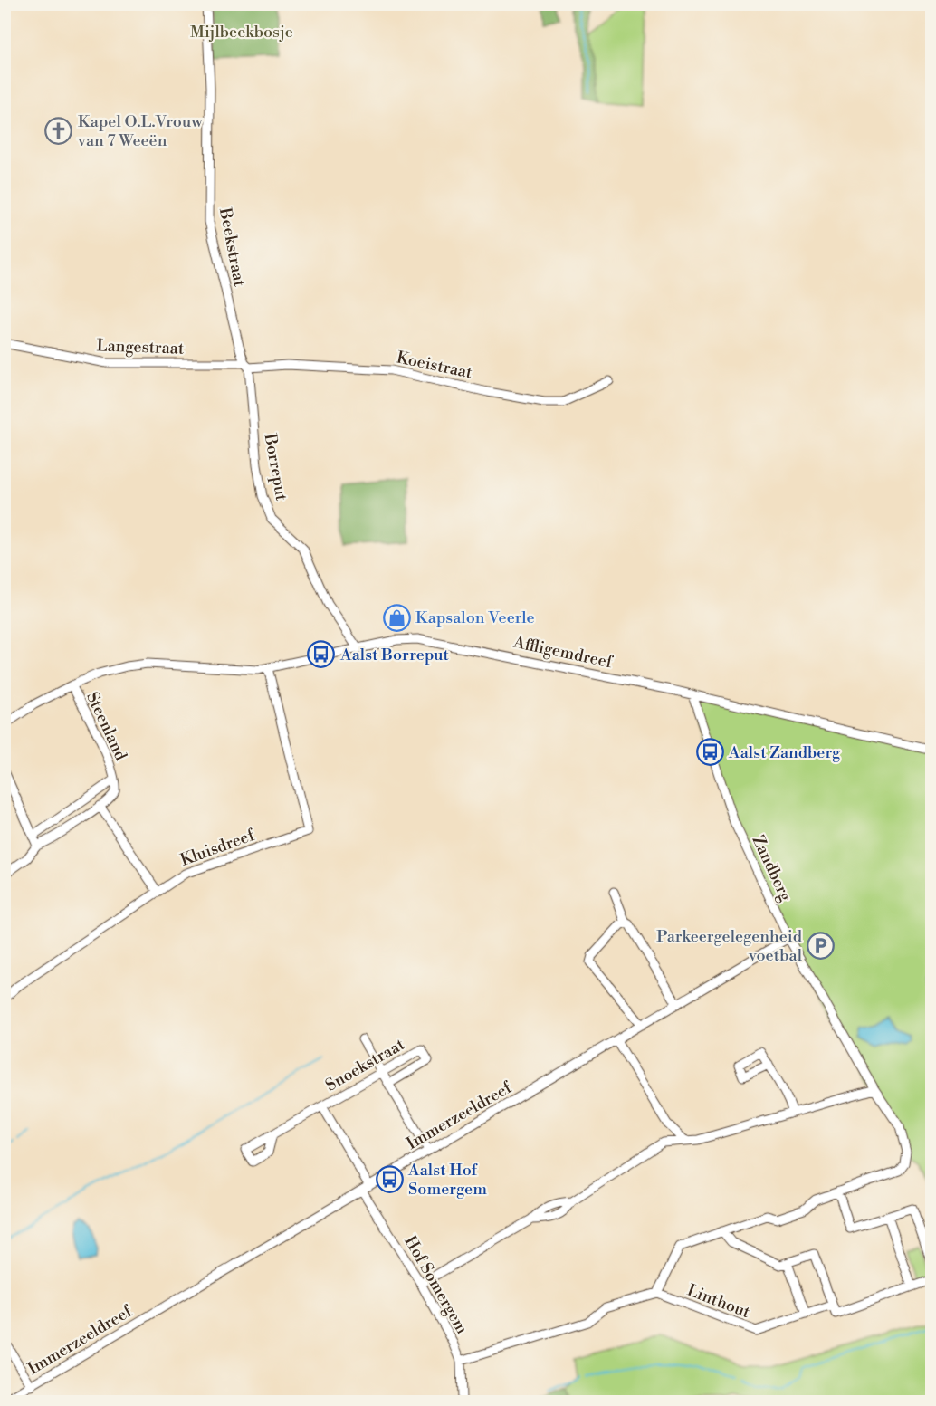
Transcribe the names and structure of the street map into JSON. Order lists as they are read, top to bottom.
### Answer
{
  "streets": {
    "street": [
      "Beekstraat",
      "Langestraat",
      "Koeistraat",
      "Borreput",
      "Affligemdreef",
      "Steenland",
      "Kluisdreef",
      "Zandberg",
      "Snoekstraat",
      "Immerzeeldreef",
      "Hof Somergem",
      "Linthout"
    ]
  },
  "crossings": [
    ["Beekstraat", "Langestraat"],
    ["Beekstraat", "Koeistraat"],
    ["Beekstraat", "Borreput"],
    ["Langestraat", "Koeistraat"],
    ["Langestraat", "Borreput"],
    ["Koeistraat", "Borreput"],
    ["Borreput", "Affligemdreef"],
    ["Affligemdreef", "Steenland"],
    ["Affligemdreef", "Kluisdreef"],
    ["Affligemdreef", "Zandberg"],
    ["Zandberg", "Immerzeeldreef"],
    ["Snoekstraat", "Hof Somergem"],
    ["Immerzeeldreef", "Hof Somergem"]
  ],
  "parks": ["Mijlbeekbosje"],
  "places": {
    "church": ["Kapel O.L.Vrouw van 7 Weeën"],
    "shop": ["Kapsalon Veerle"],
    "bus stop": ["Aalst Borreput", "Aalst Zandberg", "Aalst Hof Somergem"],
    "parking": ["Parkeergelegenheid voetbal"]
  }
}
